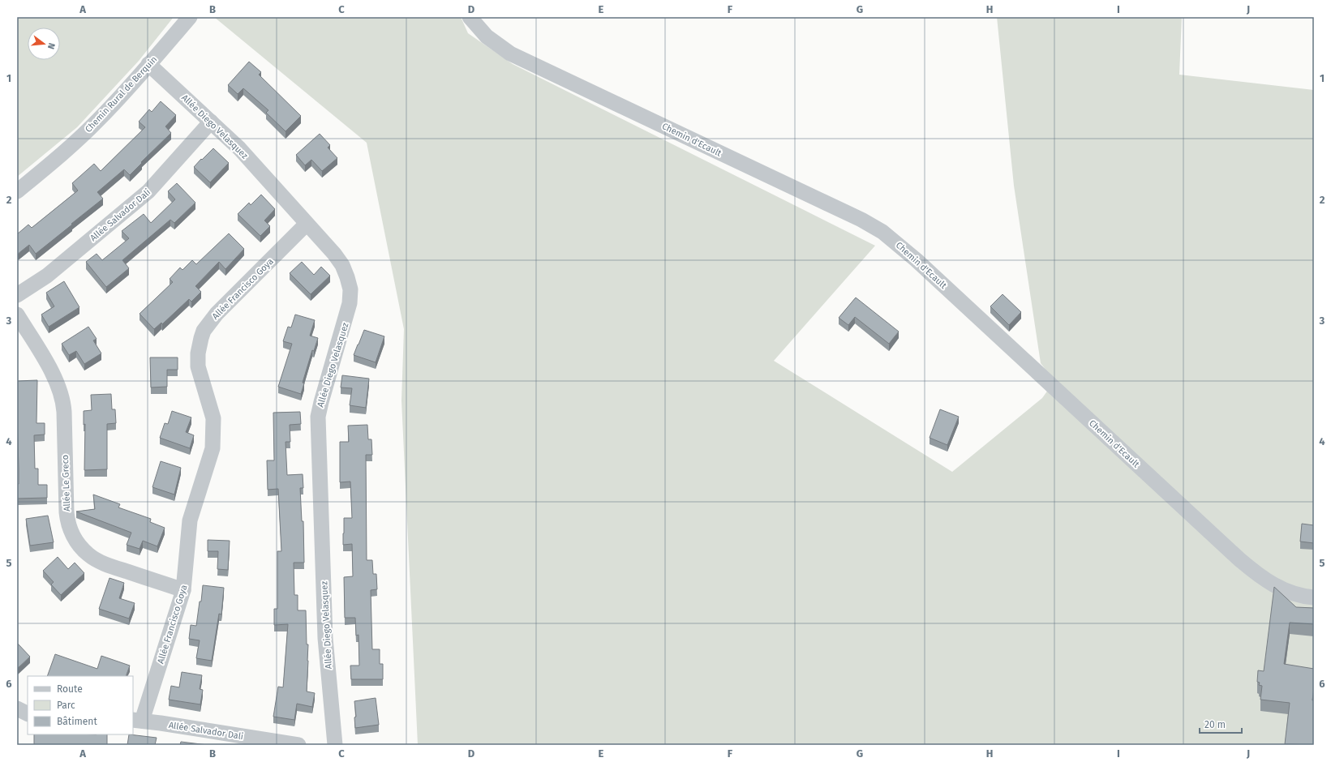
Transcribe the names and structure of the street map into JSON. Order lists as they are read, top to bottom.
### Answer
{
  "streets": {
    "street": [
      "Chemin Rural de Berquin",
      "Allée Diego Velasquez",
      "Chemin d'Ecault",
      "Allée Salvador Dali",
      "Allée Francisco Goya",
      "Allée Le Greco"
    ]
  },
  "crossings": [
    ["Chemin Rural de Berquin", "Allée Diego Velasquez"],
    ["Allée Diego Velasquez", "Allée Salvador Dali"],
    ["Allée Diego Velasquez", "Allée Francisco Goya"],
    ["Allée Salvador Dali", "Allée Francisco Goya"],
    ["Allée Francisco Goya", "Allée Le Greco"]
  ],
  "legend": ["Route", "Parc", "Bâtiment"],
  "scale_bar": "20 m",
  "north": "right",
  "grid": {
    "columns": [
      "A",
      "B",
      "C",
      "D",
      "E",
      "F",
      "G",
      "H",
      "I",
      "J"
    ],
    "rows": [
      "1",
      "2",
      "3",
      "4",
      "5",
      "6"
    ]
  }
}
